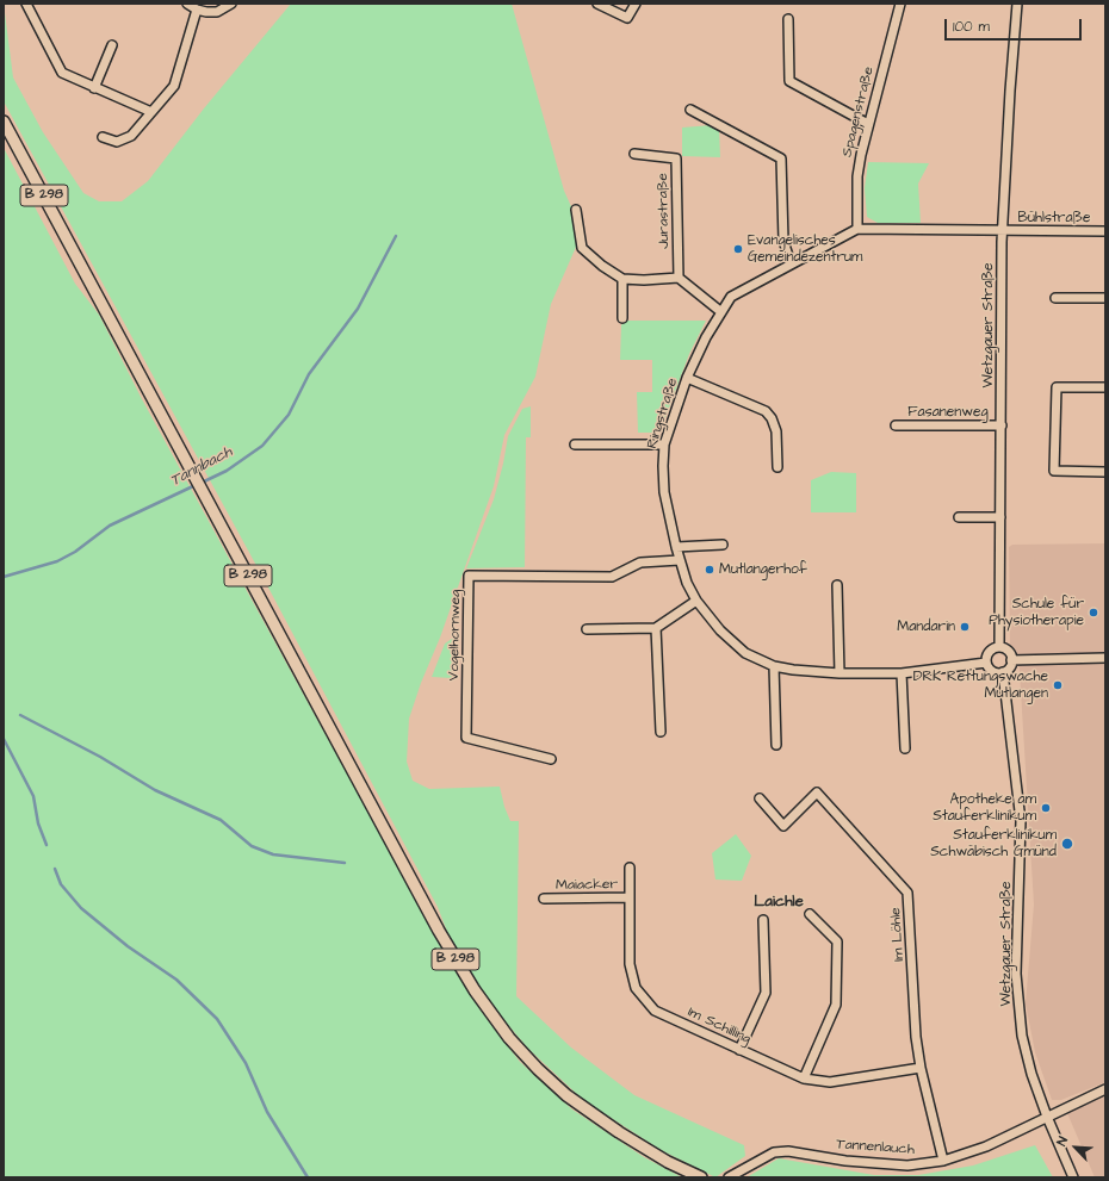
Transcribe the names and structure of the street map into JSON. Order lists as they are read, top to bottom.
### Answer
{
  "streets": {
    "main road": ["B 298"],
    "street": [
      "Spagenstraße",
      "Jurastraße",
      "Bühlstraße",
      "Wetzgauer Straße",
      "Fasanenweg",
      "Ringstraße",
      "Vogelhornweg",
      "Maiacker",
      "Im Löhle",
      "Im Schilling",
      "Tannenlauch"
    ]
  },
  "crossings": [
    ["Spagenstraße", "Ringstraße"],
    ["Bühlstraße", "Wetzgauer Straße"],
    ["Bühlstraße", "Ringstraße"],
    ["Wetzgauer Straße", "Fasanenweg"],
    ["Wetzgauer Straße", "Ringstraße"],
    ["Wetzgauer Straße", "Tannenlauch"],
    ["Ringstraße", "Vogelhornweg"],
    ["Maiacker", "Im Schilling"],
    ["Im Löhle", "Im Schilling"],
    ["Im Löhle", "Tannenlauch"]
  ],
  "districts": ["Laichle"],
  "water": ["Tannbach"],
  "places": [
    "Evangelisches Gemeindezentrum",
    "Mutlangerhof",
    "Schule für Physiotherapie",
    "Mandarin",
    "DRK Rettungswache Mutlangen",
    "Apotheke am Stauferklinikum",
    "Stauferklinikum Schwäbisch Gmünd"
  ],
  "scale_bar": "100 m",
  "north": "top left"
}
